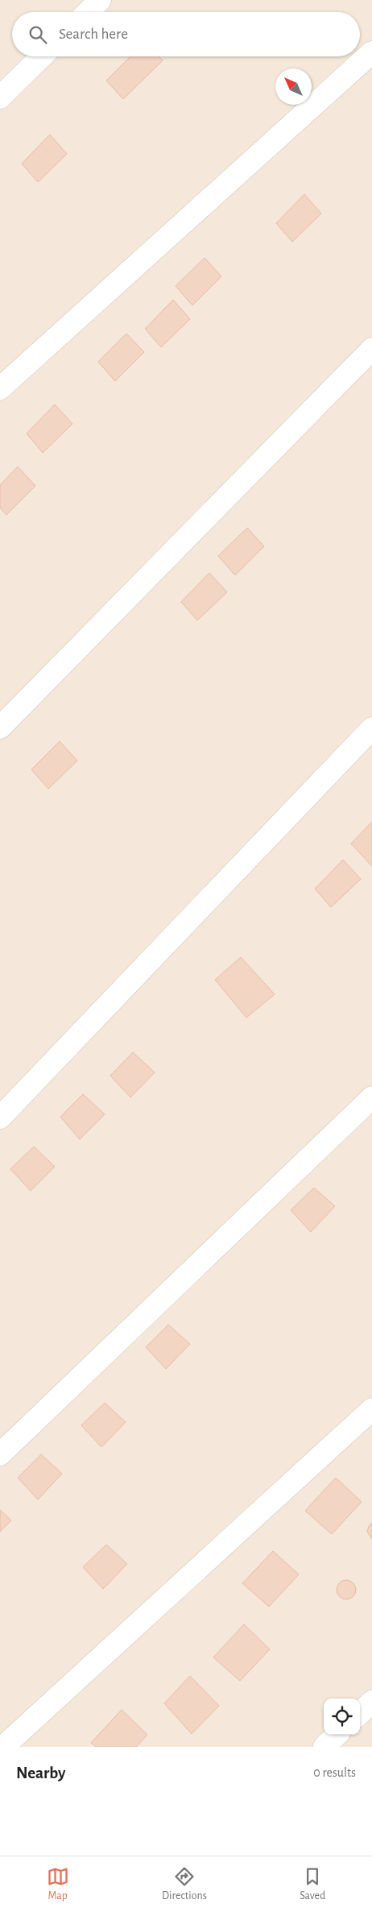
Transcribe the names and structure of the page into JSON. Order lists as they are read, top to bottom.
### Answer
{
  "north": "top left",
  "page": {
    "search": "Search here",
    "heading": ["Nearby", "0 results"],
    "nav": ["Map", "Directions", "Saved"]
  }
}
